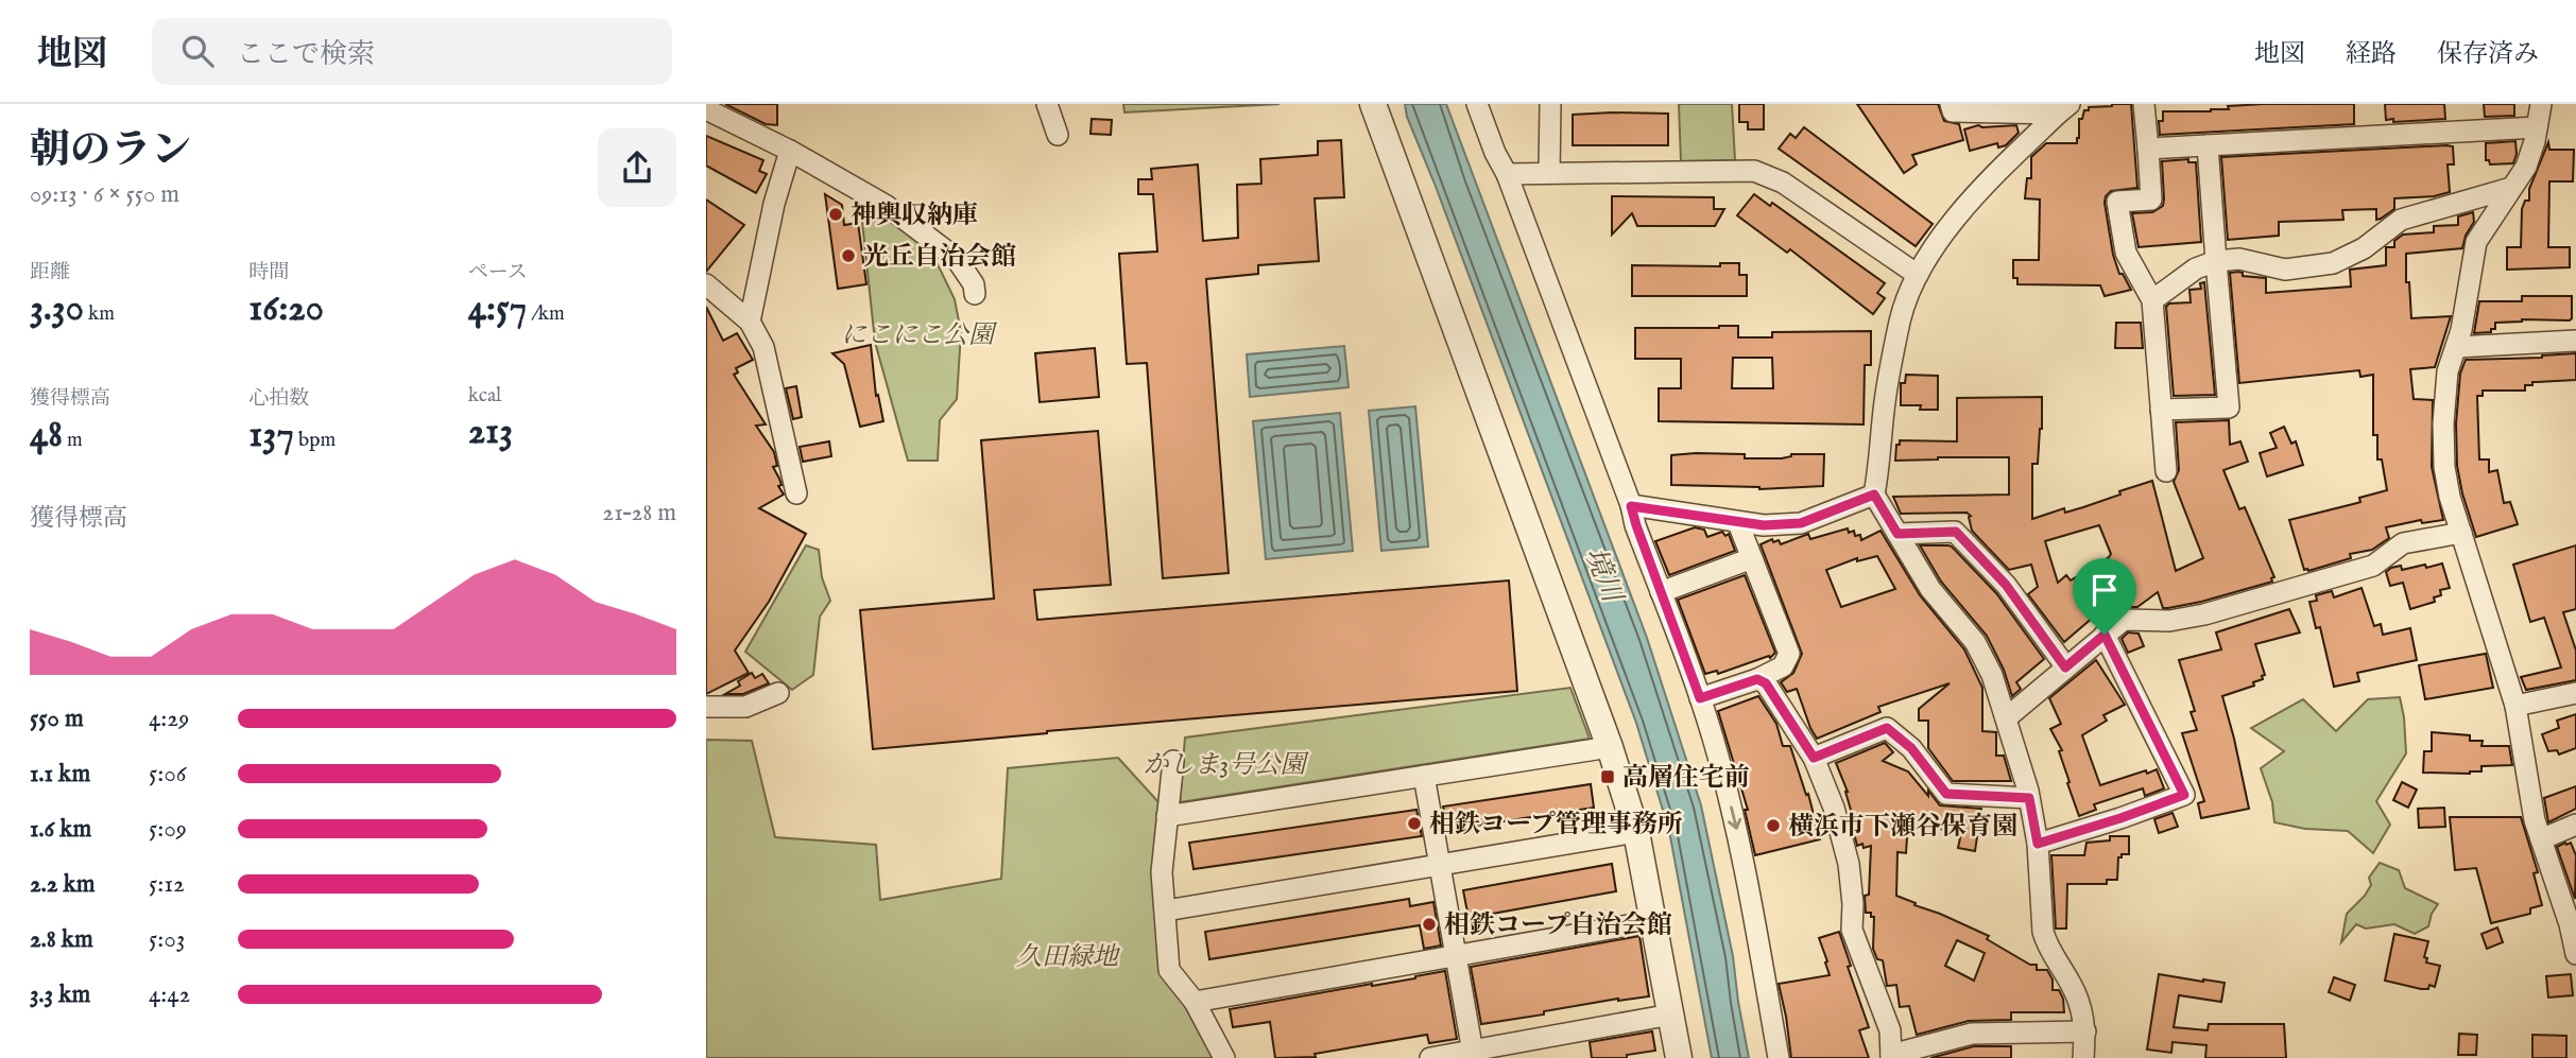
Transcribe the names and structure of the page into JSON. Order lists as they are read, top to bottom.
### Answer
{
  "water": ["境川"],
  "parks": ["にこにこ公園", "かしま3号公園", "久田緑地"],
  "places": {
    "other": [
      "神輿収納庫",
      "光丘自治会館",
      "相鉄コープ管理事務所",
      "横浜市下瀬谷保育園",
      "相鉄コープ自治会館"
    ],
    "transit": ["高層住宅前"]
  },
  "page": {
    "header": "地図",
    "search": "ここで検索",
    "nav": ["地図", "経路", "保存済み"],
    "heading": ["朝のラン", "09:13 · 6 × 550 m"],
    "stats": [
      ["距離", "3.30 km"],
      ["時間", "16:20"],
      ["ペース", "4:57 /km"],
      ["獲得標高", "48 m"],
      ["心拍数", "137 bpm"],
      ["kcal", "213"]
    ],
    "chart": ["獲得標高", "21–28 m"],
    "list": [
      {
        "name": "550 m",
        "note": "4:29"
      },
      {
        "name": "1.1 km",
        "note": "5:06"
      },
      {
        "name": "1.6 km",
        "note": "5:09"
      },
      {
        "name": "2.2 km",
        "note": "5:12"
      },
      {
        "name": "2.8 km",
        "note": "5:03"
      },
      {
        "name": "3.3 km",
        "note": "4:42"
      }
    ]
  }
}
